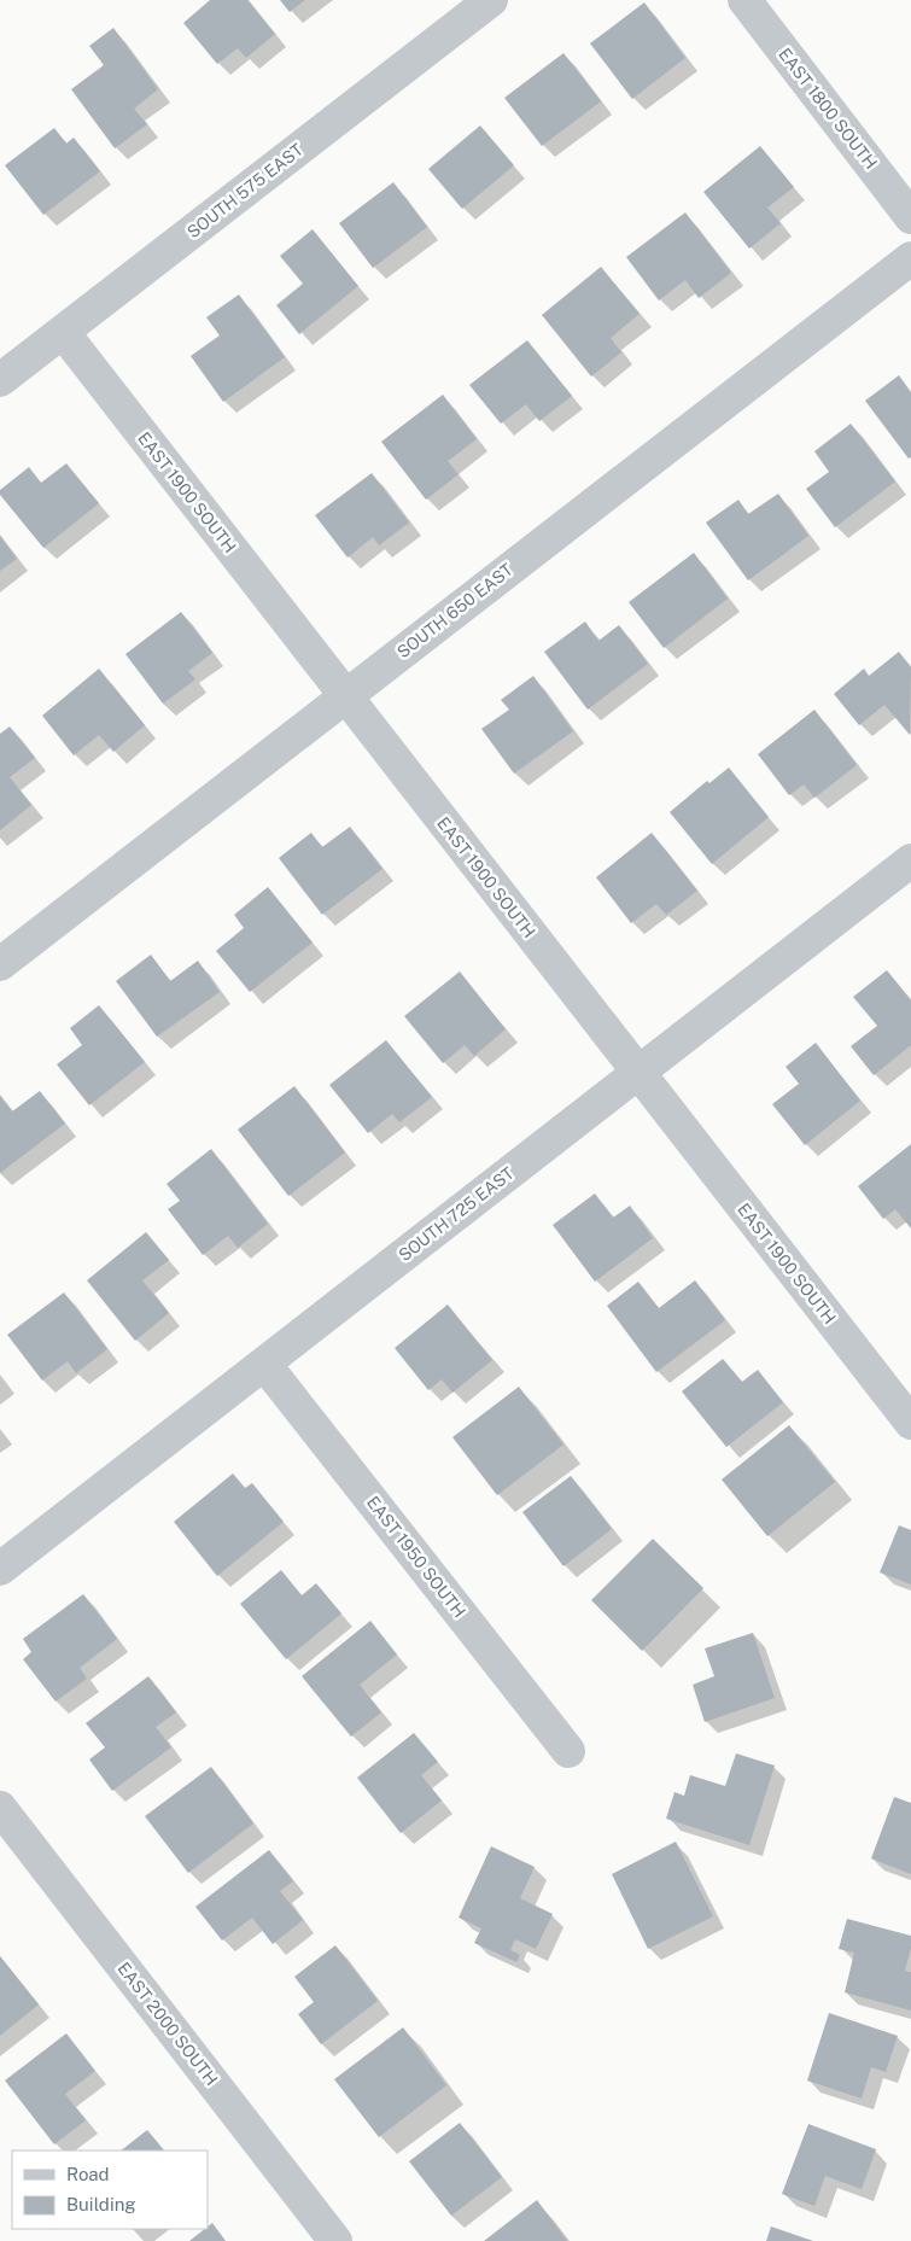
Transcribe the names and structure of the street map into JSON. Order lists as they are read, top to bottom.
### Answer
{
  "streets": {
    "street": [
      "EAST 1800 SOUTH",
      "SOUTH 575 EAST",
      "EAST 1900 SOUTH",
      "SOUTH 650 EAST",
      "SOUTH 725 EAST",
      "EAST 1950 SOUTH",
      "EAST 2000 SOUTH"
    ]
  },
  "crossings": [
    ["SOUTH 575 EAST", "EAST 1900 SOUTH"],
    ["EAST 1900 SOUTH", "SOUTH 650 EAST"],
    ["EAST 1900 SOUTH", "SOUTH 725 EAST"],
    ["SOUTH 725 EAST", "EAST 1950 SOUTH"]
  ],
  "legend": ["Road", "Building"]
}
